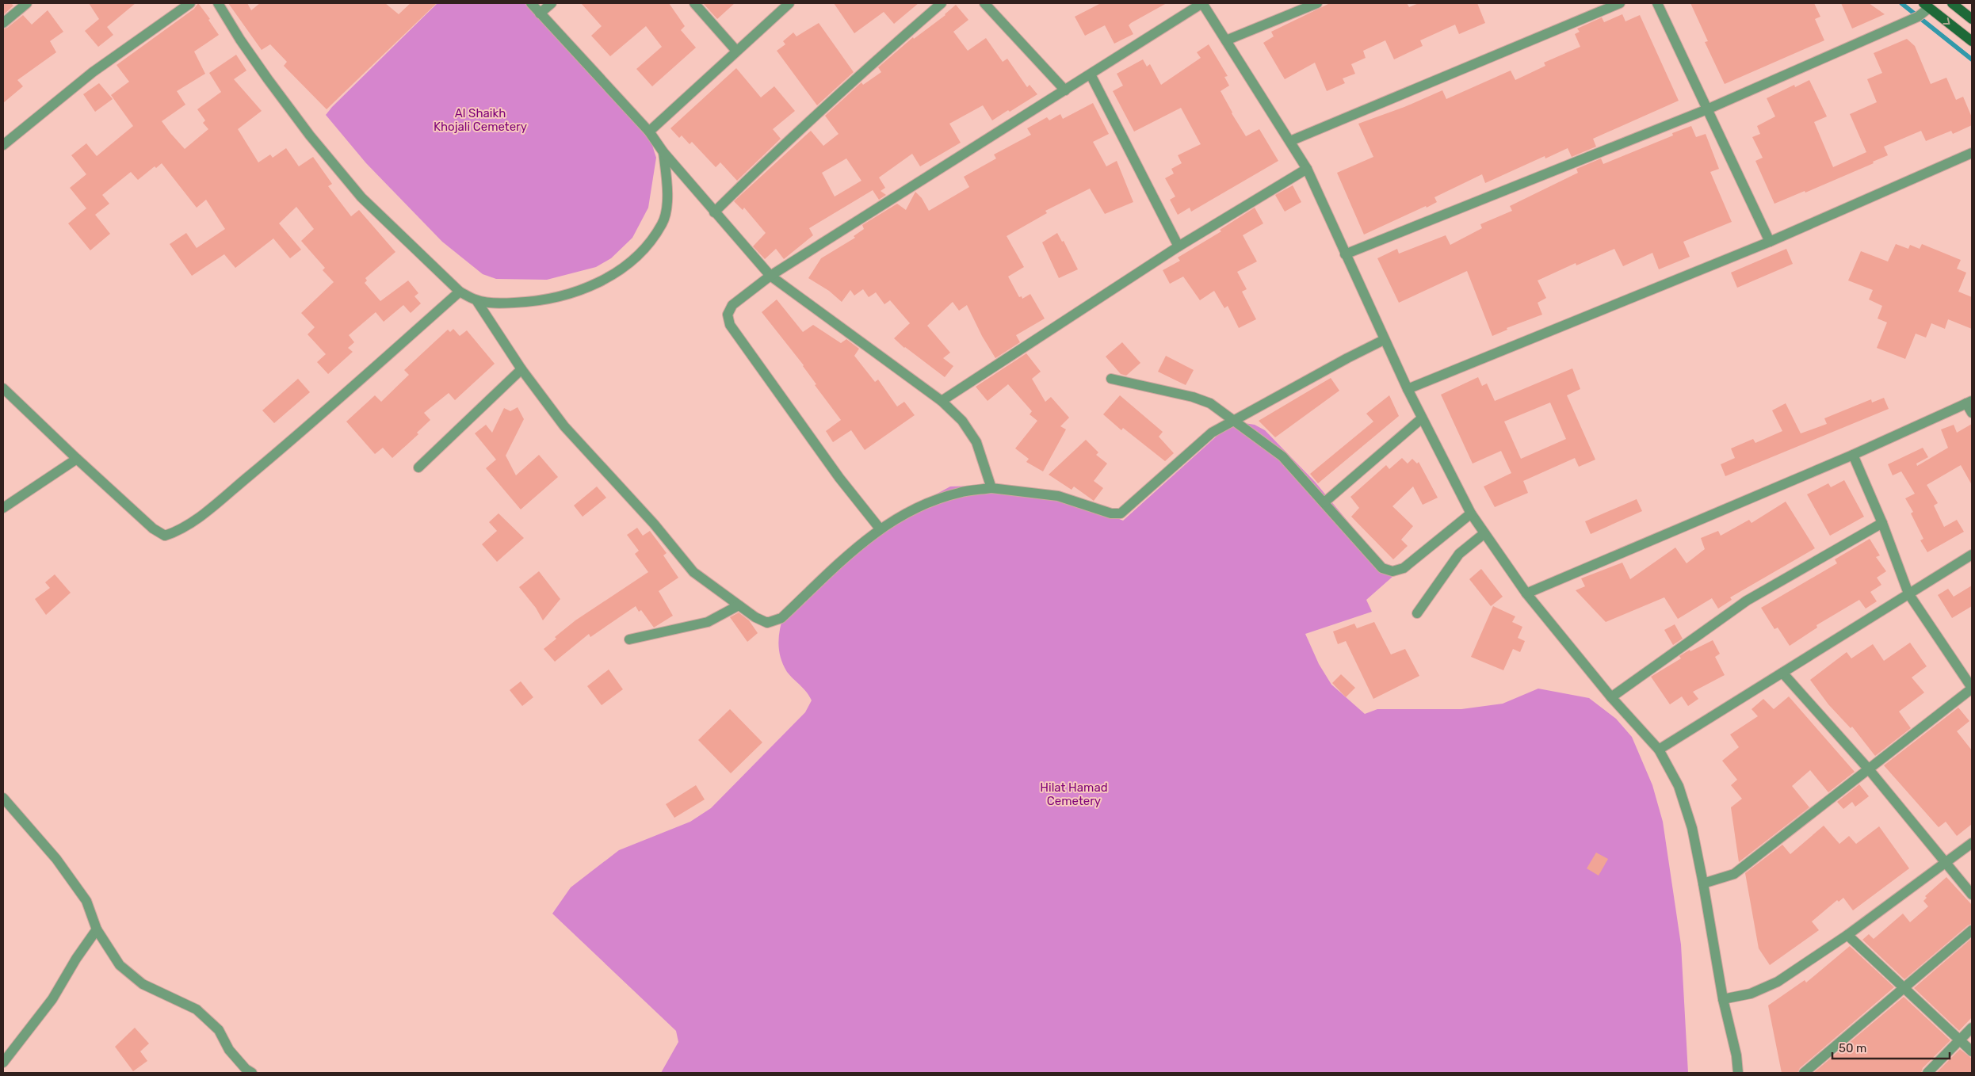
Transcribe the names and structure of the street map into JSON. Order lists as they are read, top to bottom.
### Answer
{
  "parks": ["Al Shaikh Khojali Cemetery", "Hilat Hamad Cemetery"],
  "scale_bar": "50 m"
}
